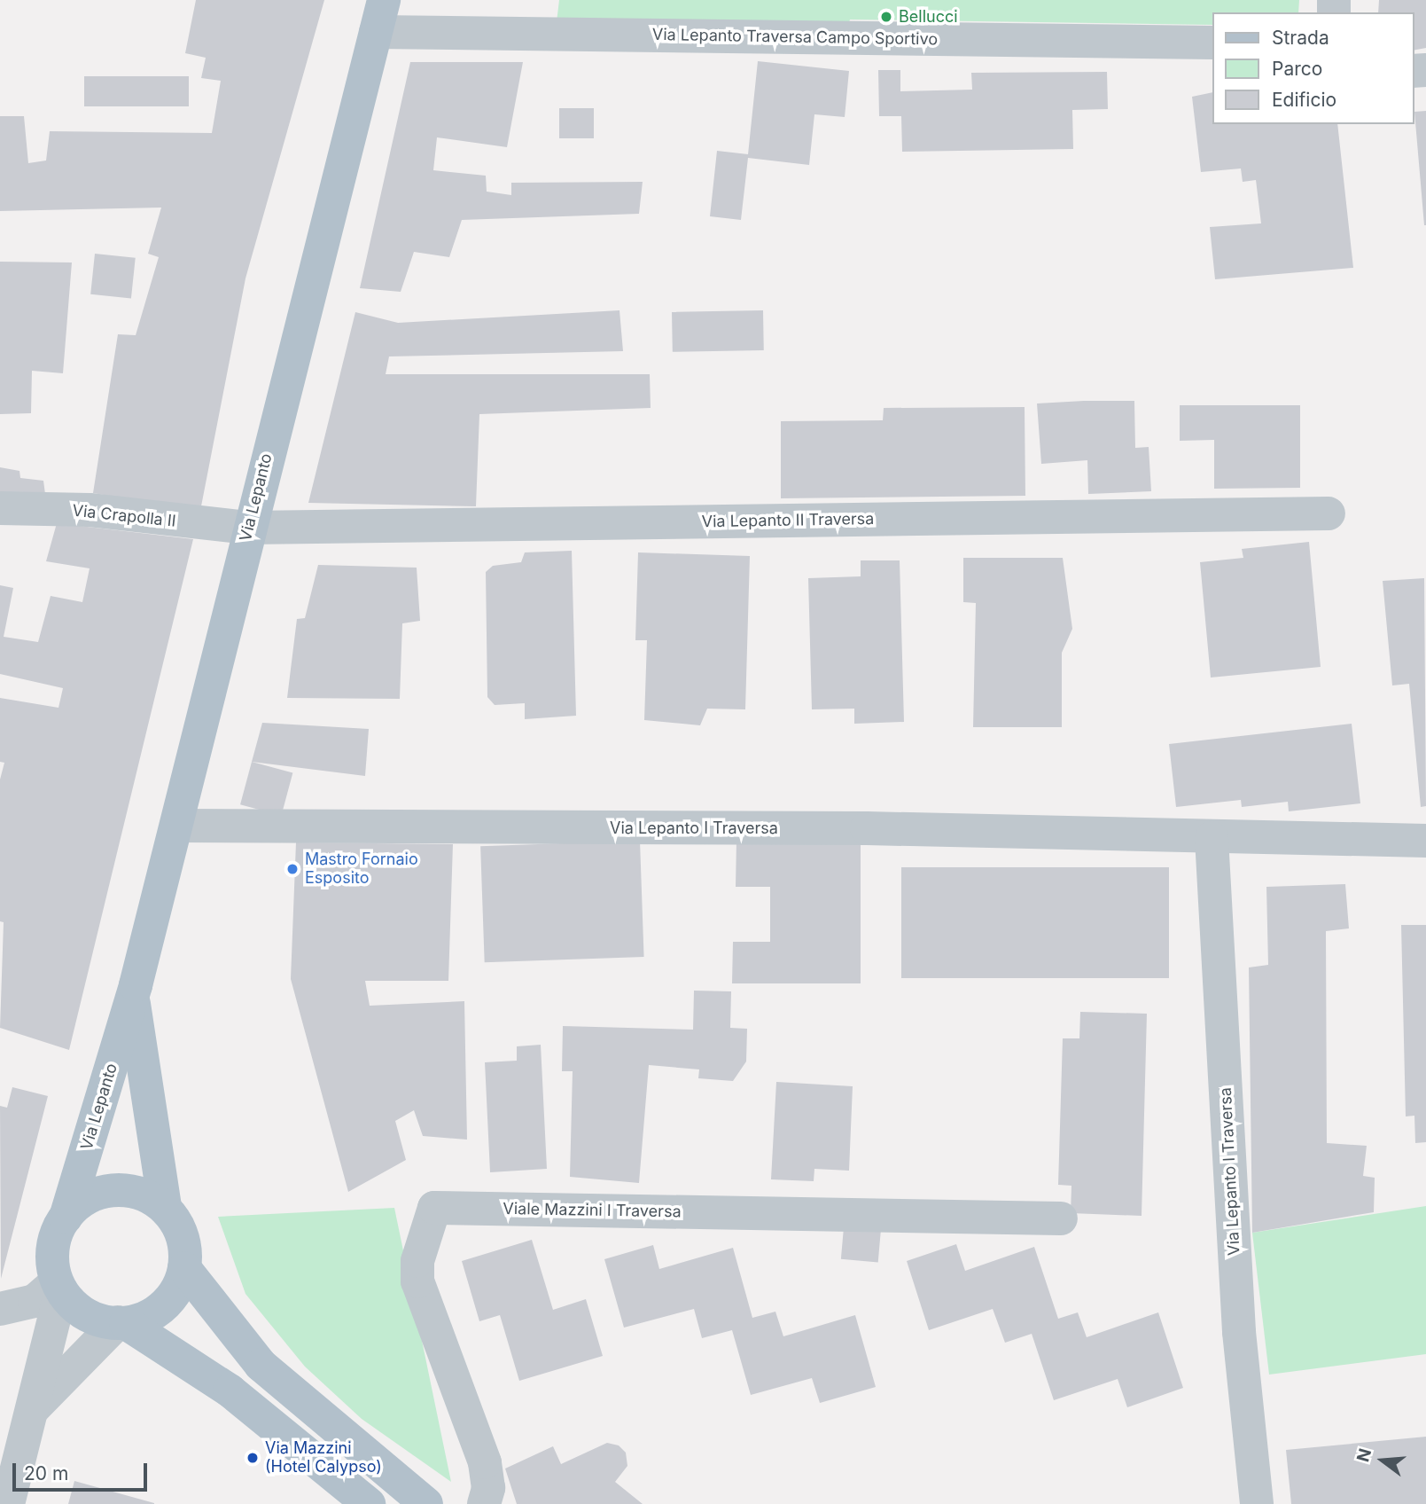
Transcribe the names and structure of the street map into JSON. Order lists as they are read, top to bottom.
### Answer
{
  "streets": {
    "main road": ["Via Lepanto"],
    "street": [
      "Via Lepanto Traversa Campo Sportivo",
      "Via Crapolla II",
      "Via Lepanto II Traversa",
      "Via Lepanto I Traversa",
      "Viale Mazzini I Traversa"
    ]
  },
  "crossings": [
    ["Via Lepanto Traversa Campo Sportivo", "Via Lepanto"],
    ["Via Lepanto", "Via Crapolla II"],
    ["Via Lepanto", "Via Lepanto II Traversa"],
    ["Via Lepanto", "Via Lepanto I Traversa"],
    ["Via Crapolla II", "Via Lepanto II Traversa"]
  ],
  "places": ["Bellucci", "Mastro Fornaio Esposito", "Via Mazzini (Hotel Calypso)"],
  "legend": ["Strada", "Parco", "Edificio"],
  "scale_bar": "20 m",
  "north": "left"
}
